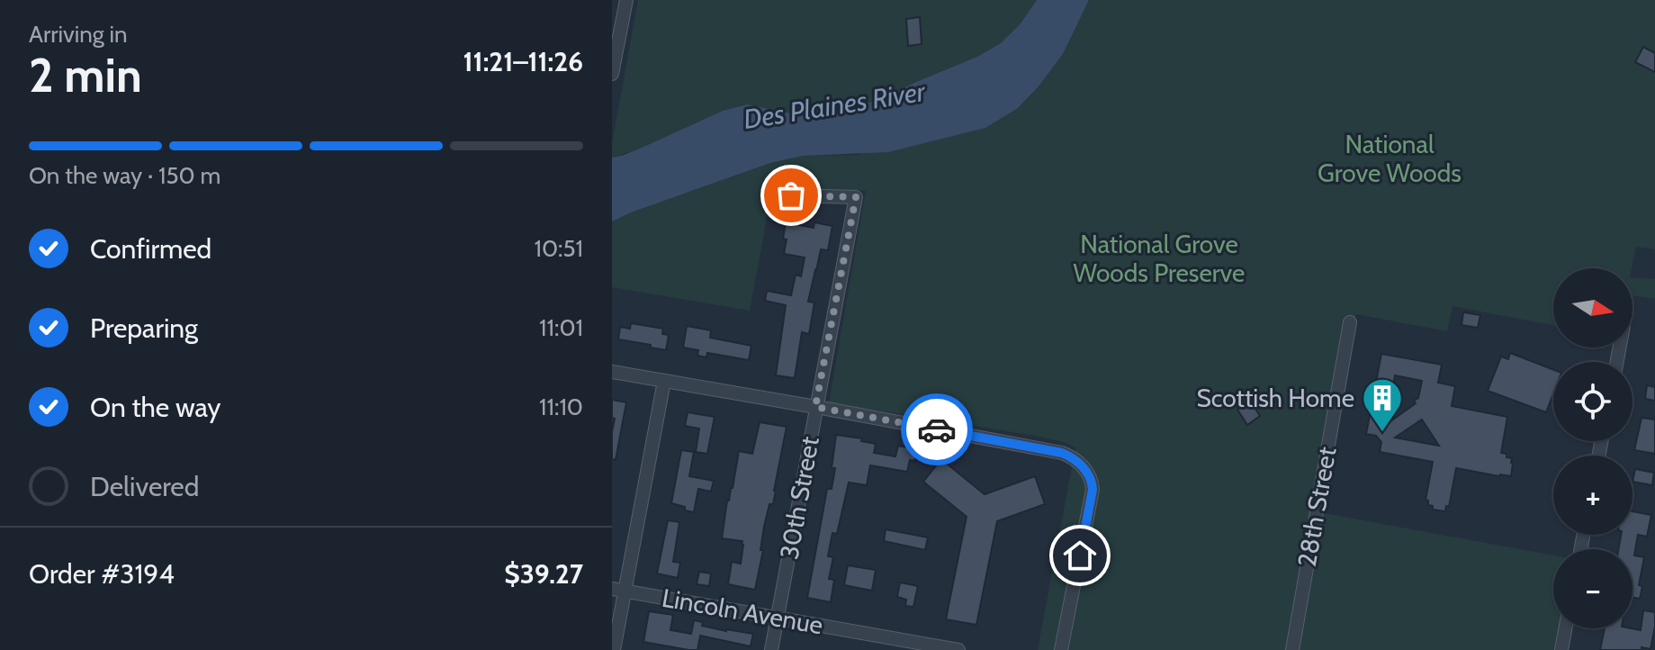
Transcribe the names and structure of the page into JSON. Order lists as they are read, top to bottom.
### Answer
{
  "streets": {
    "street": ["30th Street", "28th Street", "Lincoln Avenue"]
  },
  "crossings": [
    ["30th Street", "Lincoln Avenue"]
  ],
  "water": ["Des Plaines River"],
  "parks": ["National Grove Woods", "National Grove Woods Preserve"],
  "places": {
    "building": ["Scottish Home"]
  },
  "north": "right",
  "page": {
    "heading": ["2 min", "Arriving in", "11:21–11:26"],
    "panel": ["Order #3194", "$39.27"],
    "bar": "On the way · 150 m",
    "list": [
      ["Confirmed", "10:51"],
      ["Preparing", "11:01"],
      ["On the way", "11:10"],
      "Delivered"
    ],
    "map_buttons": ["+", "−"]
  }
}
